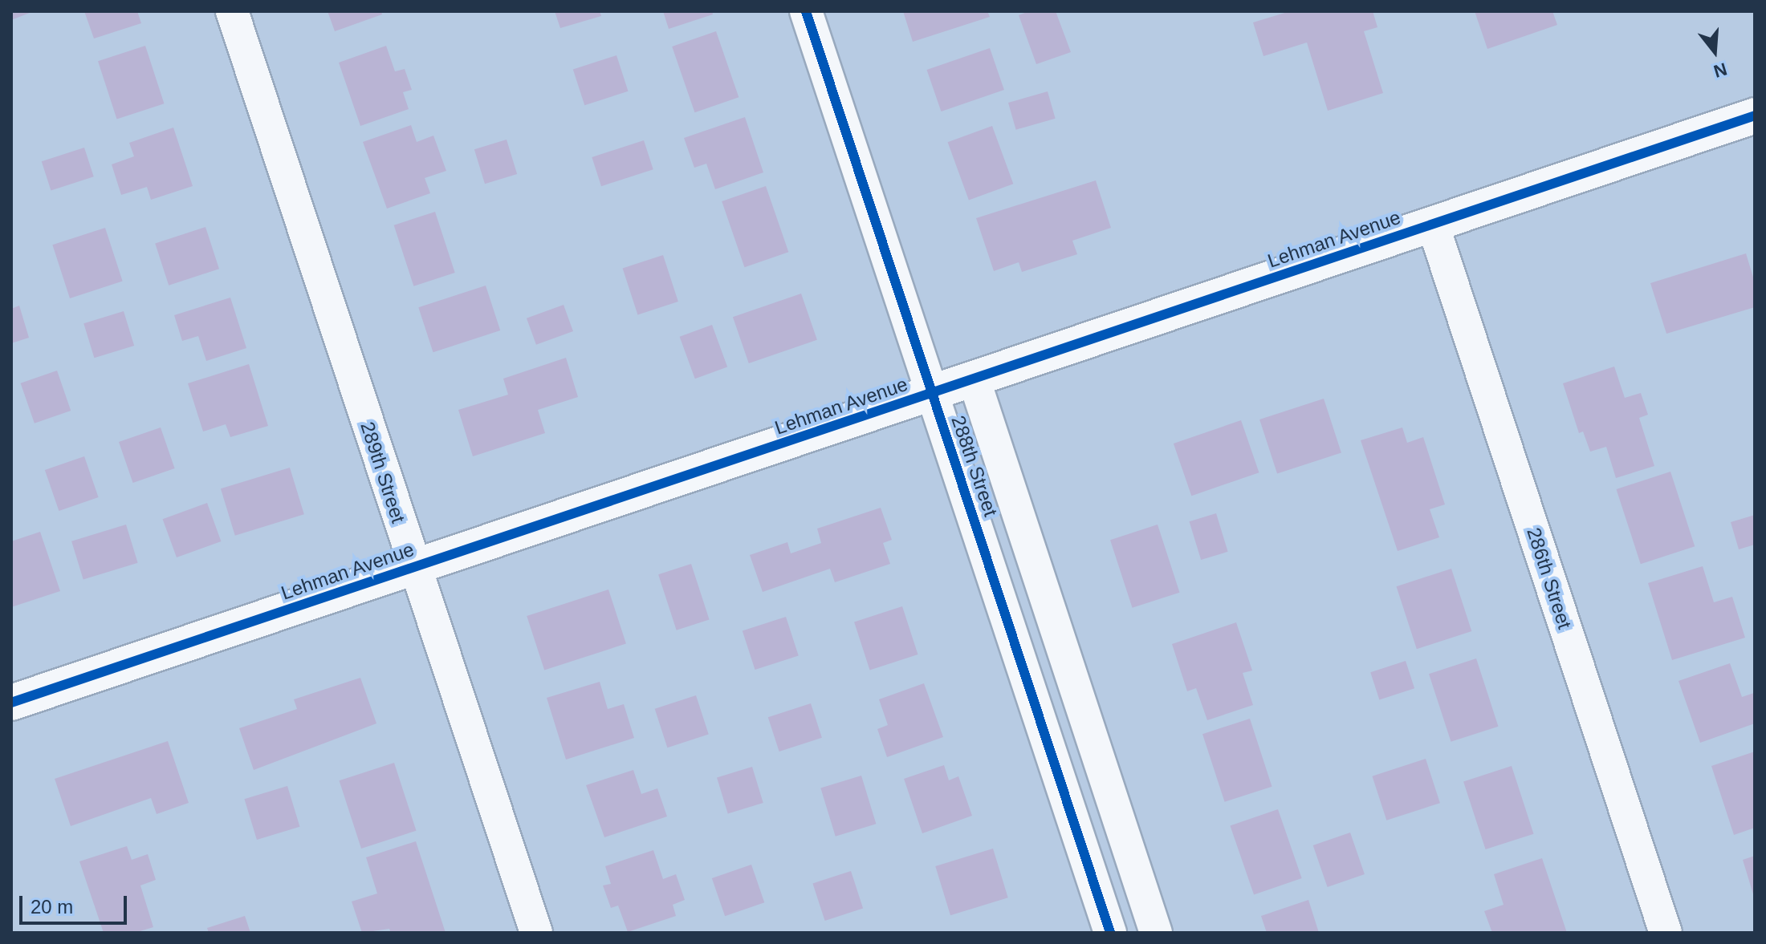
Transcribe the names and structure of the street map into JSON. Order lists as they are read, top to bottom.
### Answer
{
  "streets": {
    "street": [
      "Lehman Avenue",
      "288th Street",
      "289th Street",
      "286th Street"
    ]
  },
  "crossings": [
    ["Lehman Avenue", "288th Street"],
    ["Lehman Avenue", "289th Street"],
    ["Lehman Avenue", "286th Street"]
  ],
  "scale_bar": "20 m",
  "north": "bottom"
}
